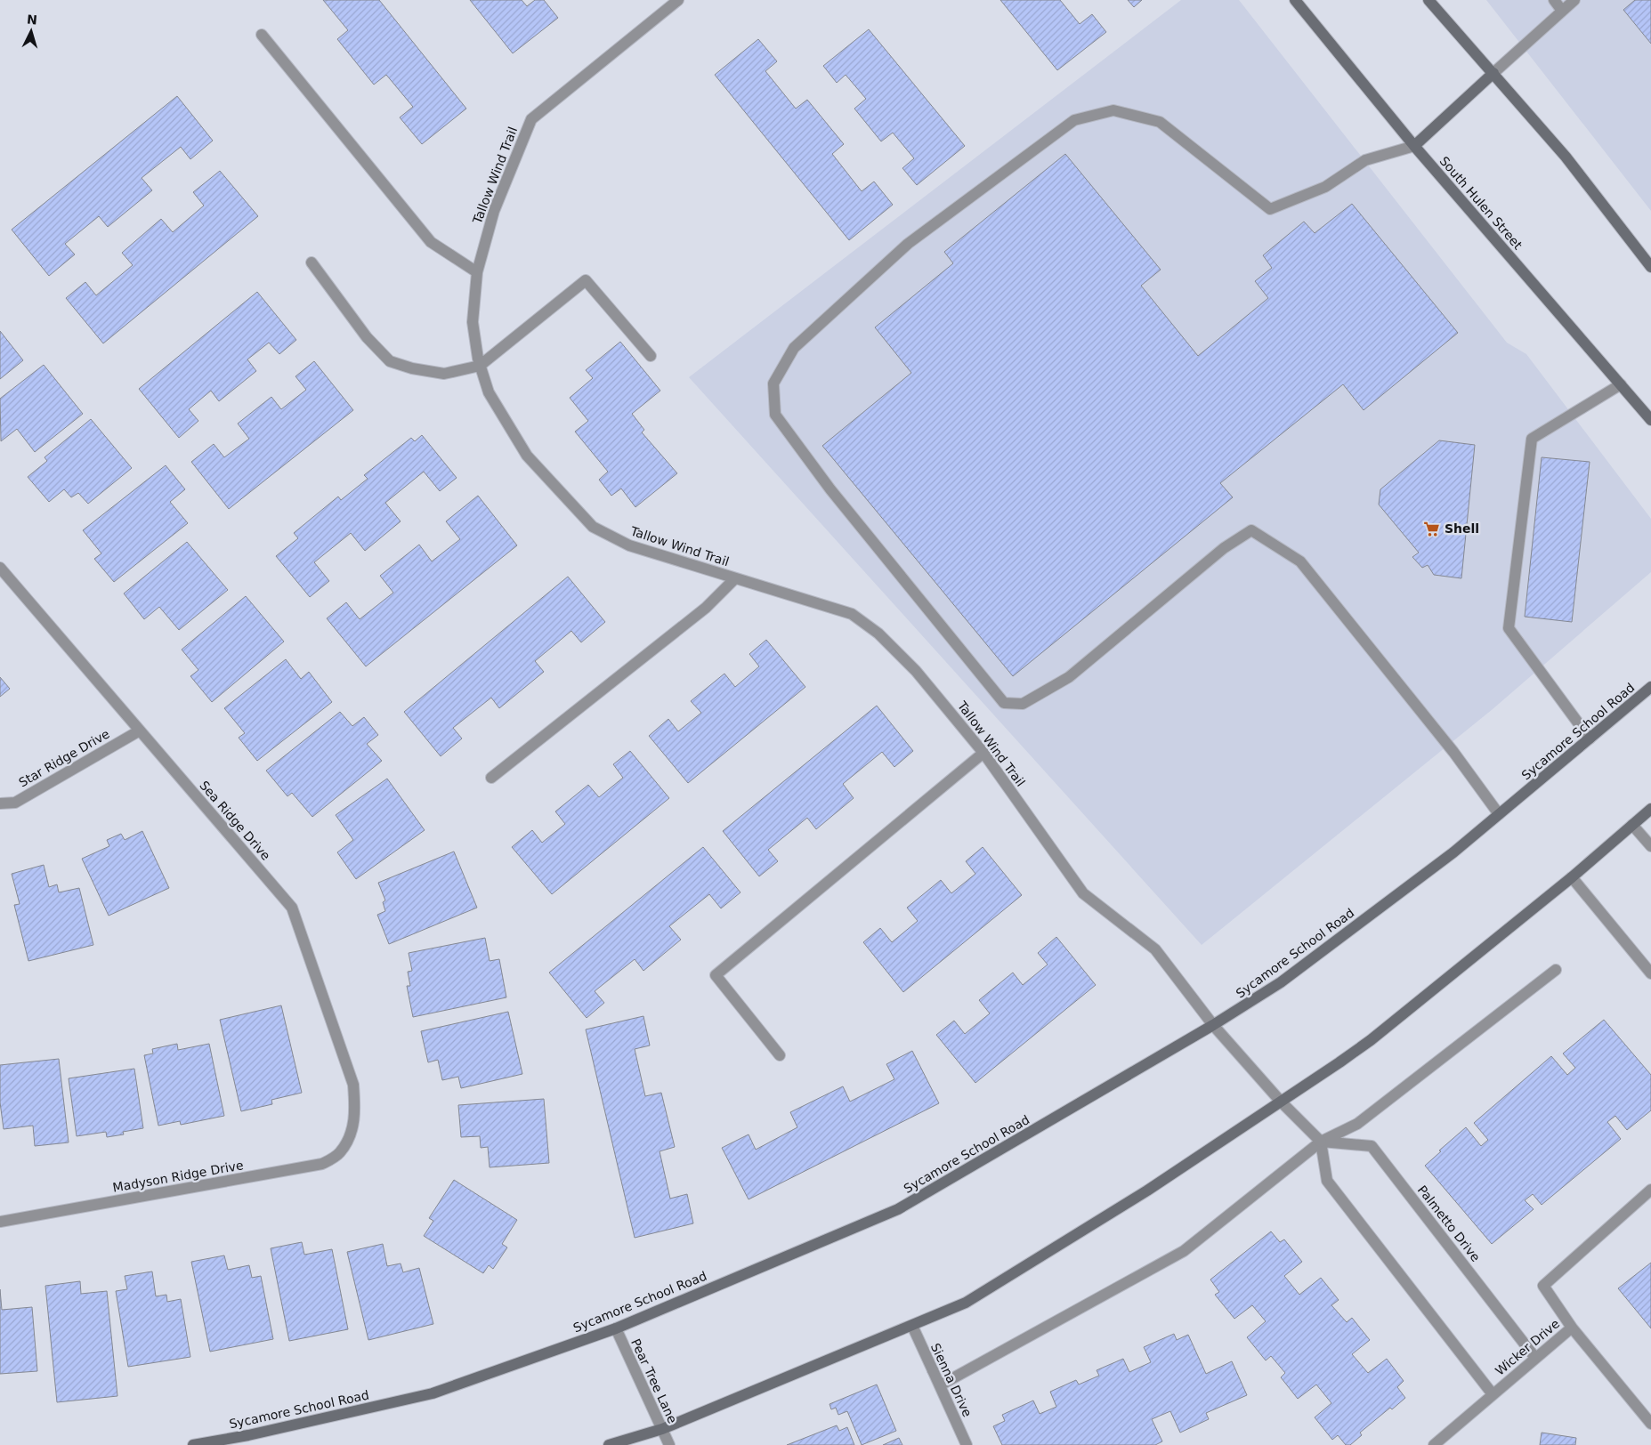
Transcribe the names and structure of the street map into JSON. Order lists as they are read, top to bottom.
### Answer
{
  "streets": {
    "main road": ["South Hulen Street", "Sycamore School Road"],
    "street": [
      "Tallow Wind Trail",
      "Star Ridge Drive",
      "Sea Ridge Drive",
      "Madyson Ridge Drive",
      "Palmetto Drive",
      "Wicker Drive",
      "Sienna Drive",
      "Pear Tree Lane"
    ]
  },
  "crossings": [
    ["Tallow Wind Trail", "Sycamore School Road"],
    ["Sycamore School Road", "Pear Tree Lane"],
    ["Star Ridge Drive", "Sea Ridge Drive"],
    ["Sea Ridge Drive", "Madyson Ridge Drive"],
    ["Palmetto Drive", "Wicker Drive"]
  ],
  "places": {
    "supermarket": ["Shell"]
  },
  "north": "top"
}
